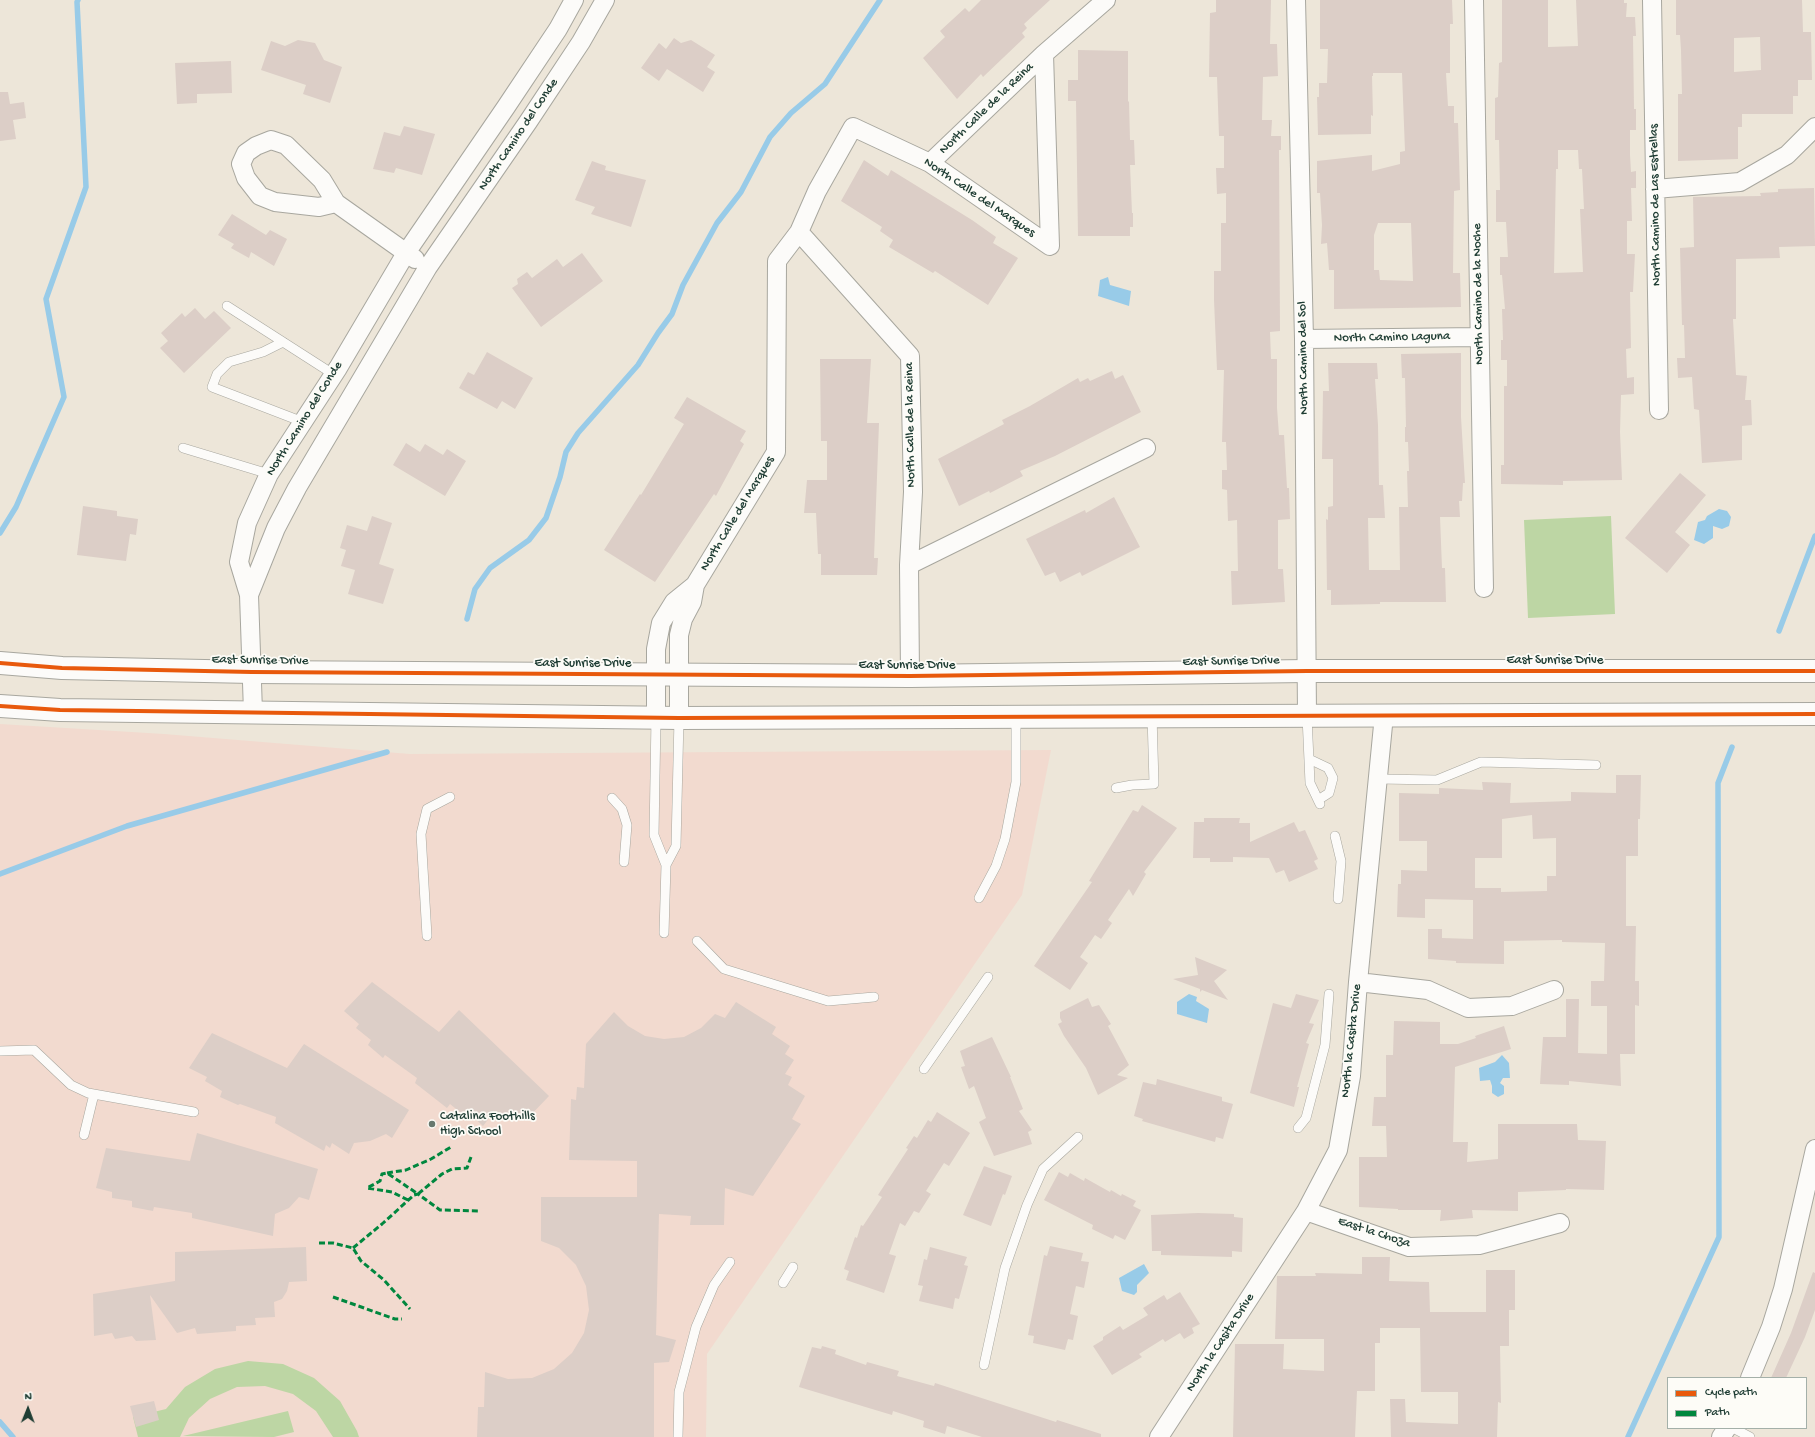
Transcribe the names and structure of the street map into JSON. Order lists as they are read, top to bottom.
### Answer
{
  "streets": {
    "main road": ["East Sunrise Drive"],
    "street": [
      "North Calle de la Reina",
      "North Camino del Conde",
      "North Calle del Marques",
      "North Camino de Las Estrellas",
      "North Camino de la Noche",
      "North Camino Laguna",
      "North Camino del Sol",
      "North la Casita Drive",
      "East la Choza"
    ]
  },
  "crossings": [
    ["North Calle de la Reina", "North Calle del Marques"],
    ["North Calle de la Reina", "East Sunrise Drive"],
    ["North Camino del Conde", "East Sunrise Drive"],
    ["North Calle del Marques", "East Sunrise Drive"],
    ["North Camino de la Noche", "North Camino Laguna"],
    ["North Camino Laguna", "North Camino del Sol"],
    ["North Camino del Sol", "East Sunrise Drive"],
    ["North la Casita Drive", "East la Choza"]
  ],
  "places": ["Catalina Foothills High School"],
  "legend": ["Cycle path", "Path"],
  "north": "top"
}
